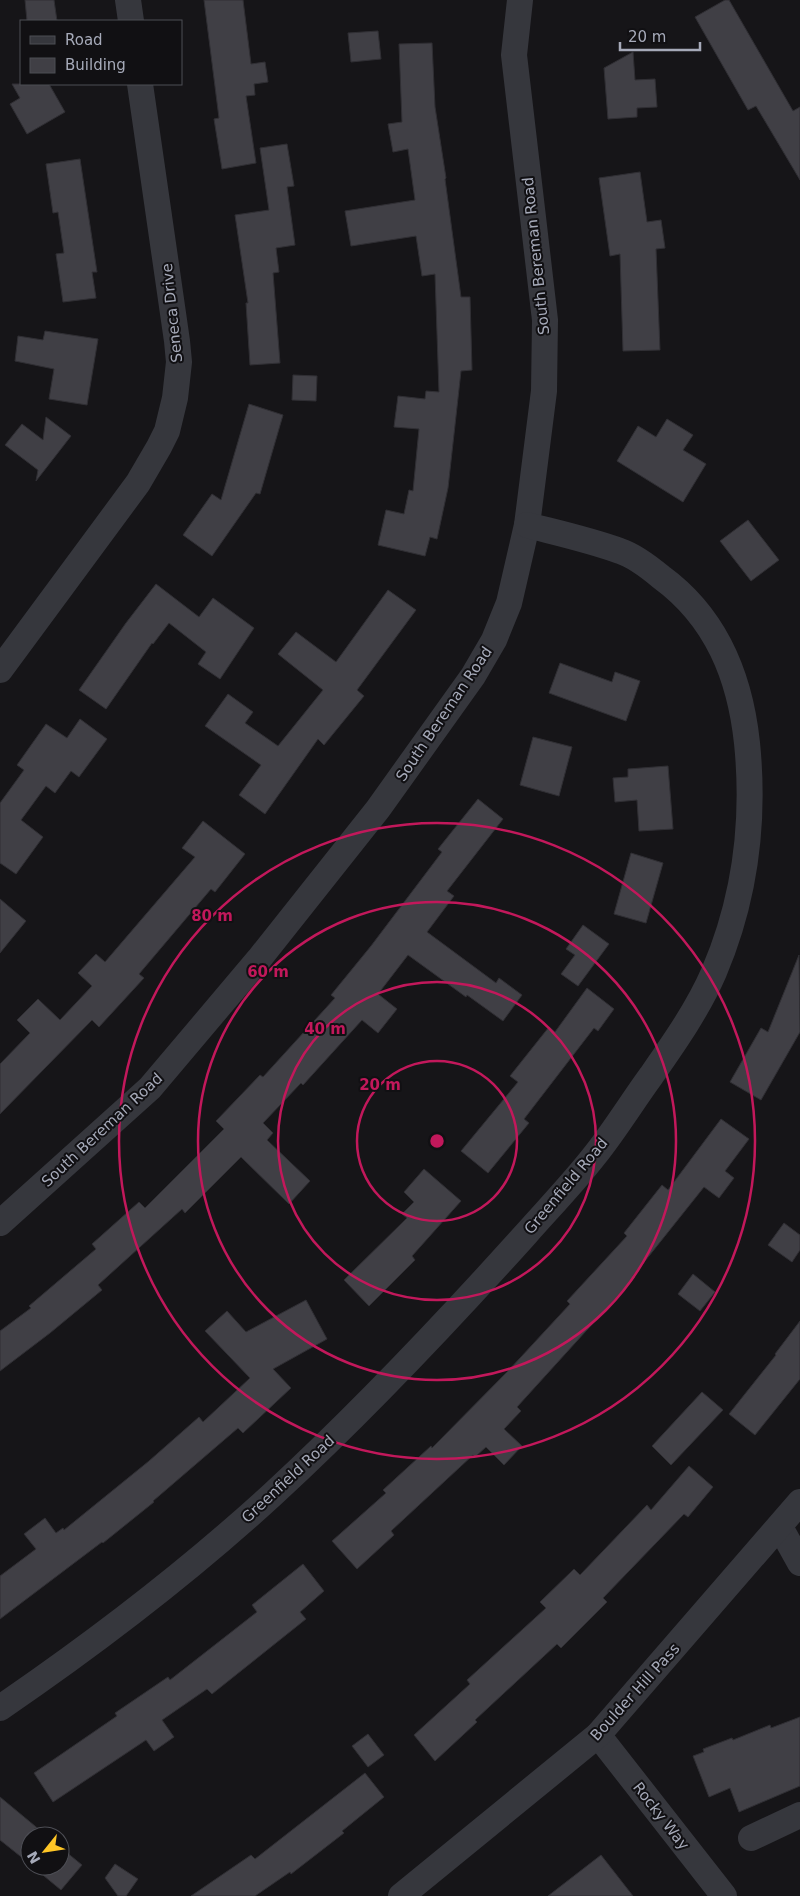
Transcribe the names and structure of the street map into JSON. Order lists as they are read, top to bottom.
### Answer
{
  "streets": {
    "street": [
      "South Bereman Road",
      "Seneca Drive",
      "Greenfield Road",
      "Boulder Hill Pass",
      "Rocky Way"
    ]
  },
  "crossings": [
    ["South Bereman Road", "Greenfield Road"],
    ["Boulder Hill Pass", "Rocky Way"]
  ],
  "legend": ["Road", "Building"],
  "scale_bar": "20 m",
  "north": "bottom left",
  "rings": [
    "80 m",
    "60 m",
    "40 m",
    "20 m"
  ]
}
